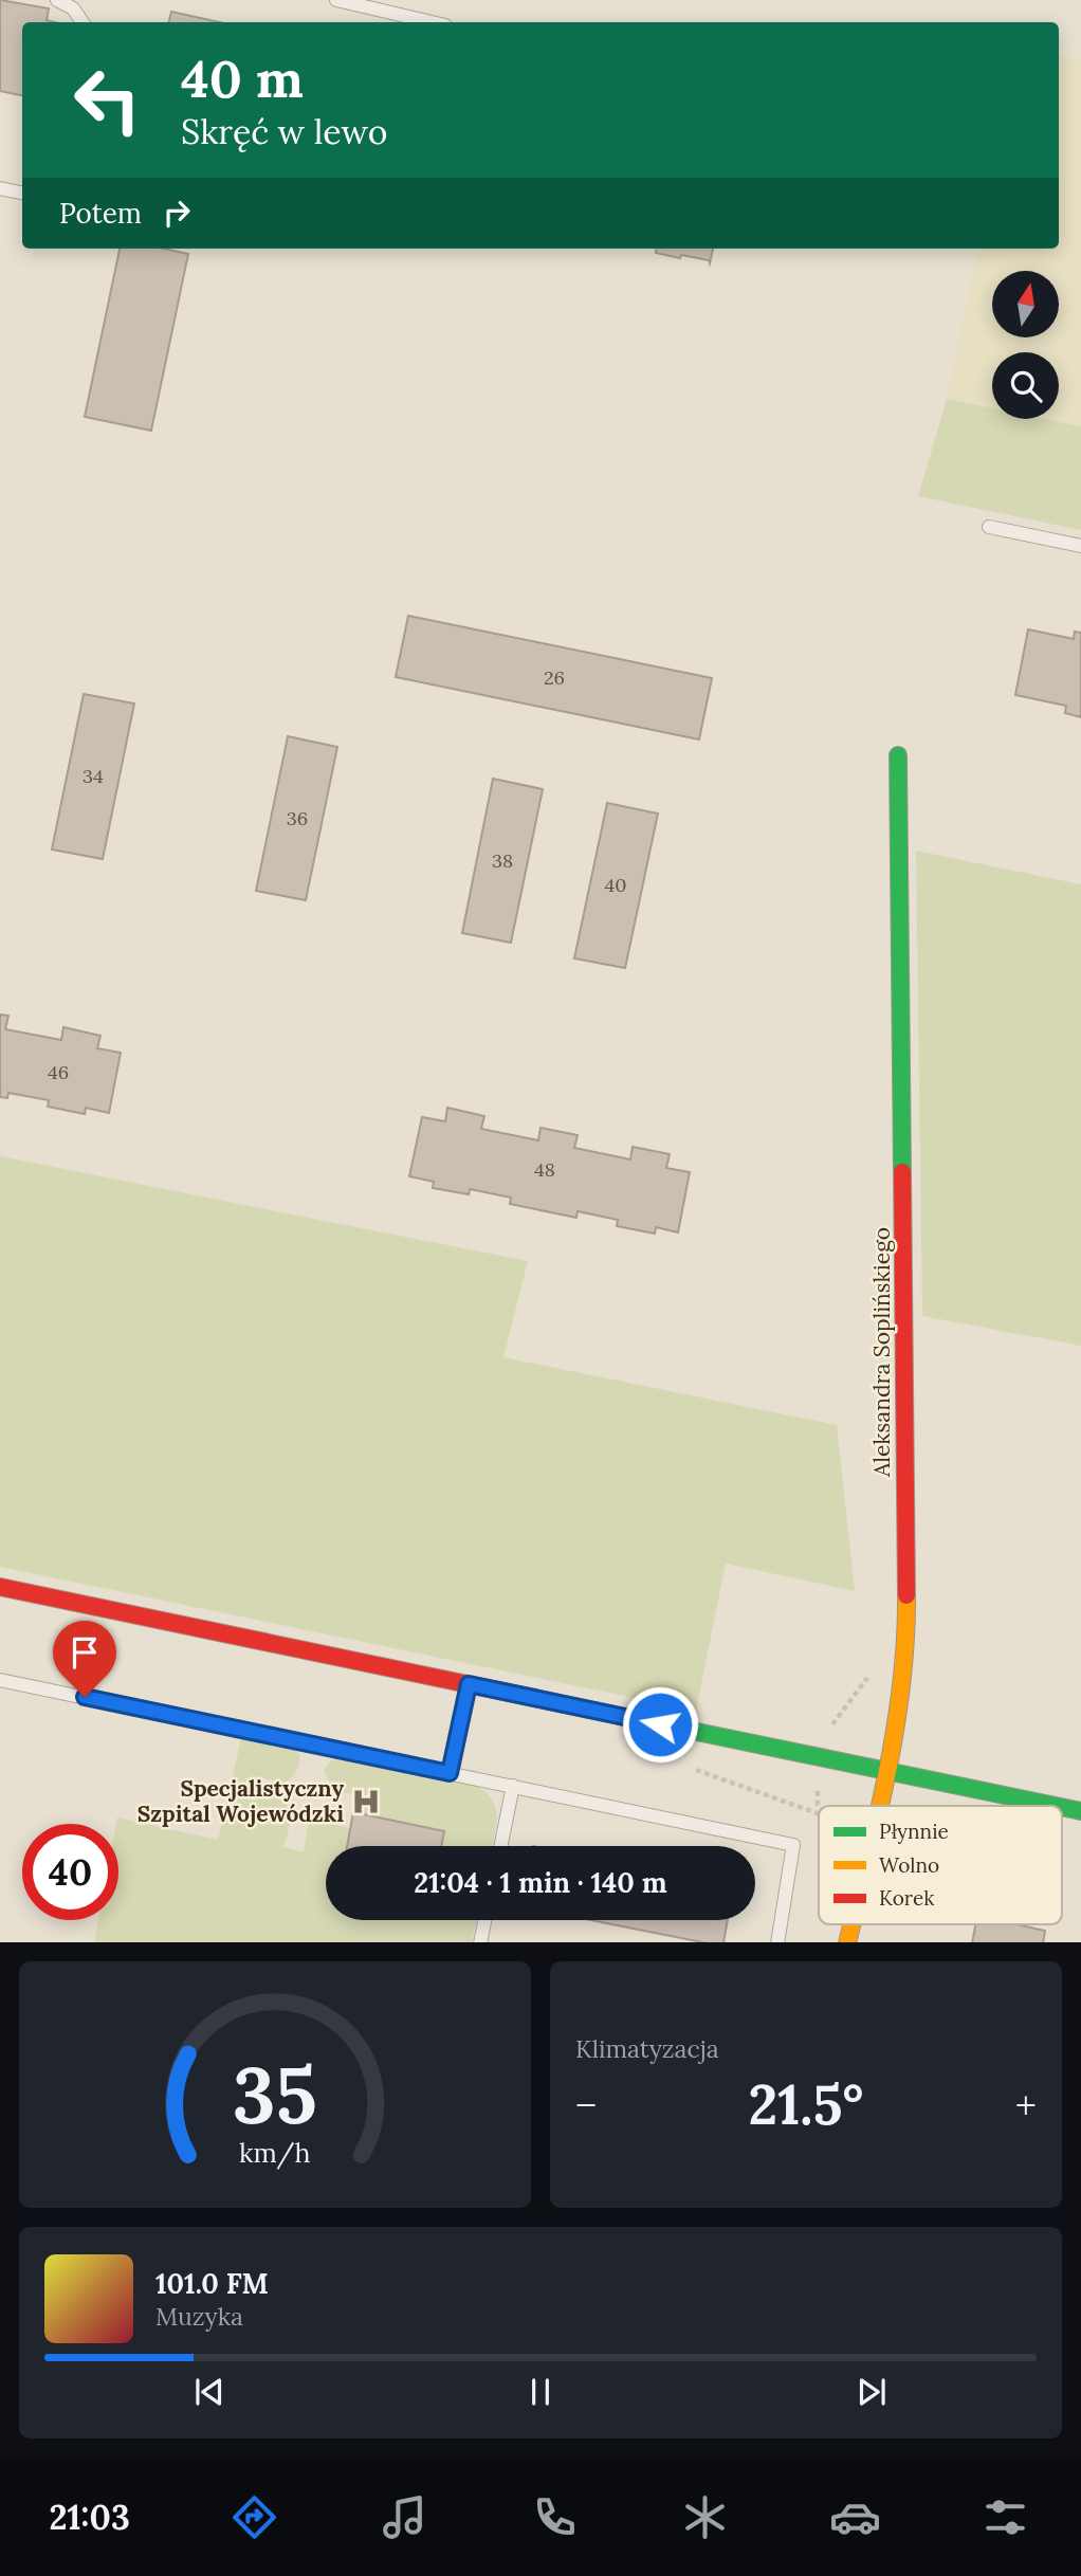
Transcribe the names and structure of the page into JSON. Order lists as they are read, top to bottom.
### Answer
{
  "streets": {
    "street": ["Aleksandra Soplińskiego"]
  },
  "places": {
    "hospital": ["Specjalistyczny Szpital Wojewódzki"]
  },
  "house_numbers": [
    "26",
    "34",
    "36",
    "38",
    "40",
    "46",
    "48"
  ],
  "legend": ["Płynnie", "Wolno", "Korek"],
  "north": "top",
  "page": {
    "turn": ["40 m", "Skręć w lewo"],
    "then": "Potem",
    "limit": "40",
    "trip": "21:04 · 1 min · 140 m",
    "tile": "Klimatyzacja",
    "heat": ["−", "21.5°", "+"],
    "song": ["101.0 FM", "Muzyka"],
    "tabs": "21:03",
    "gauge": ["35", "km/h"]
  }
}
